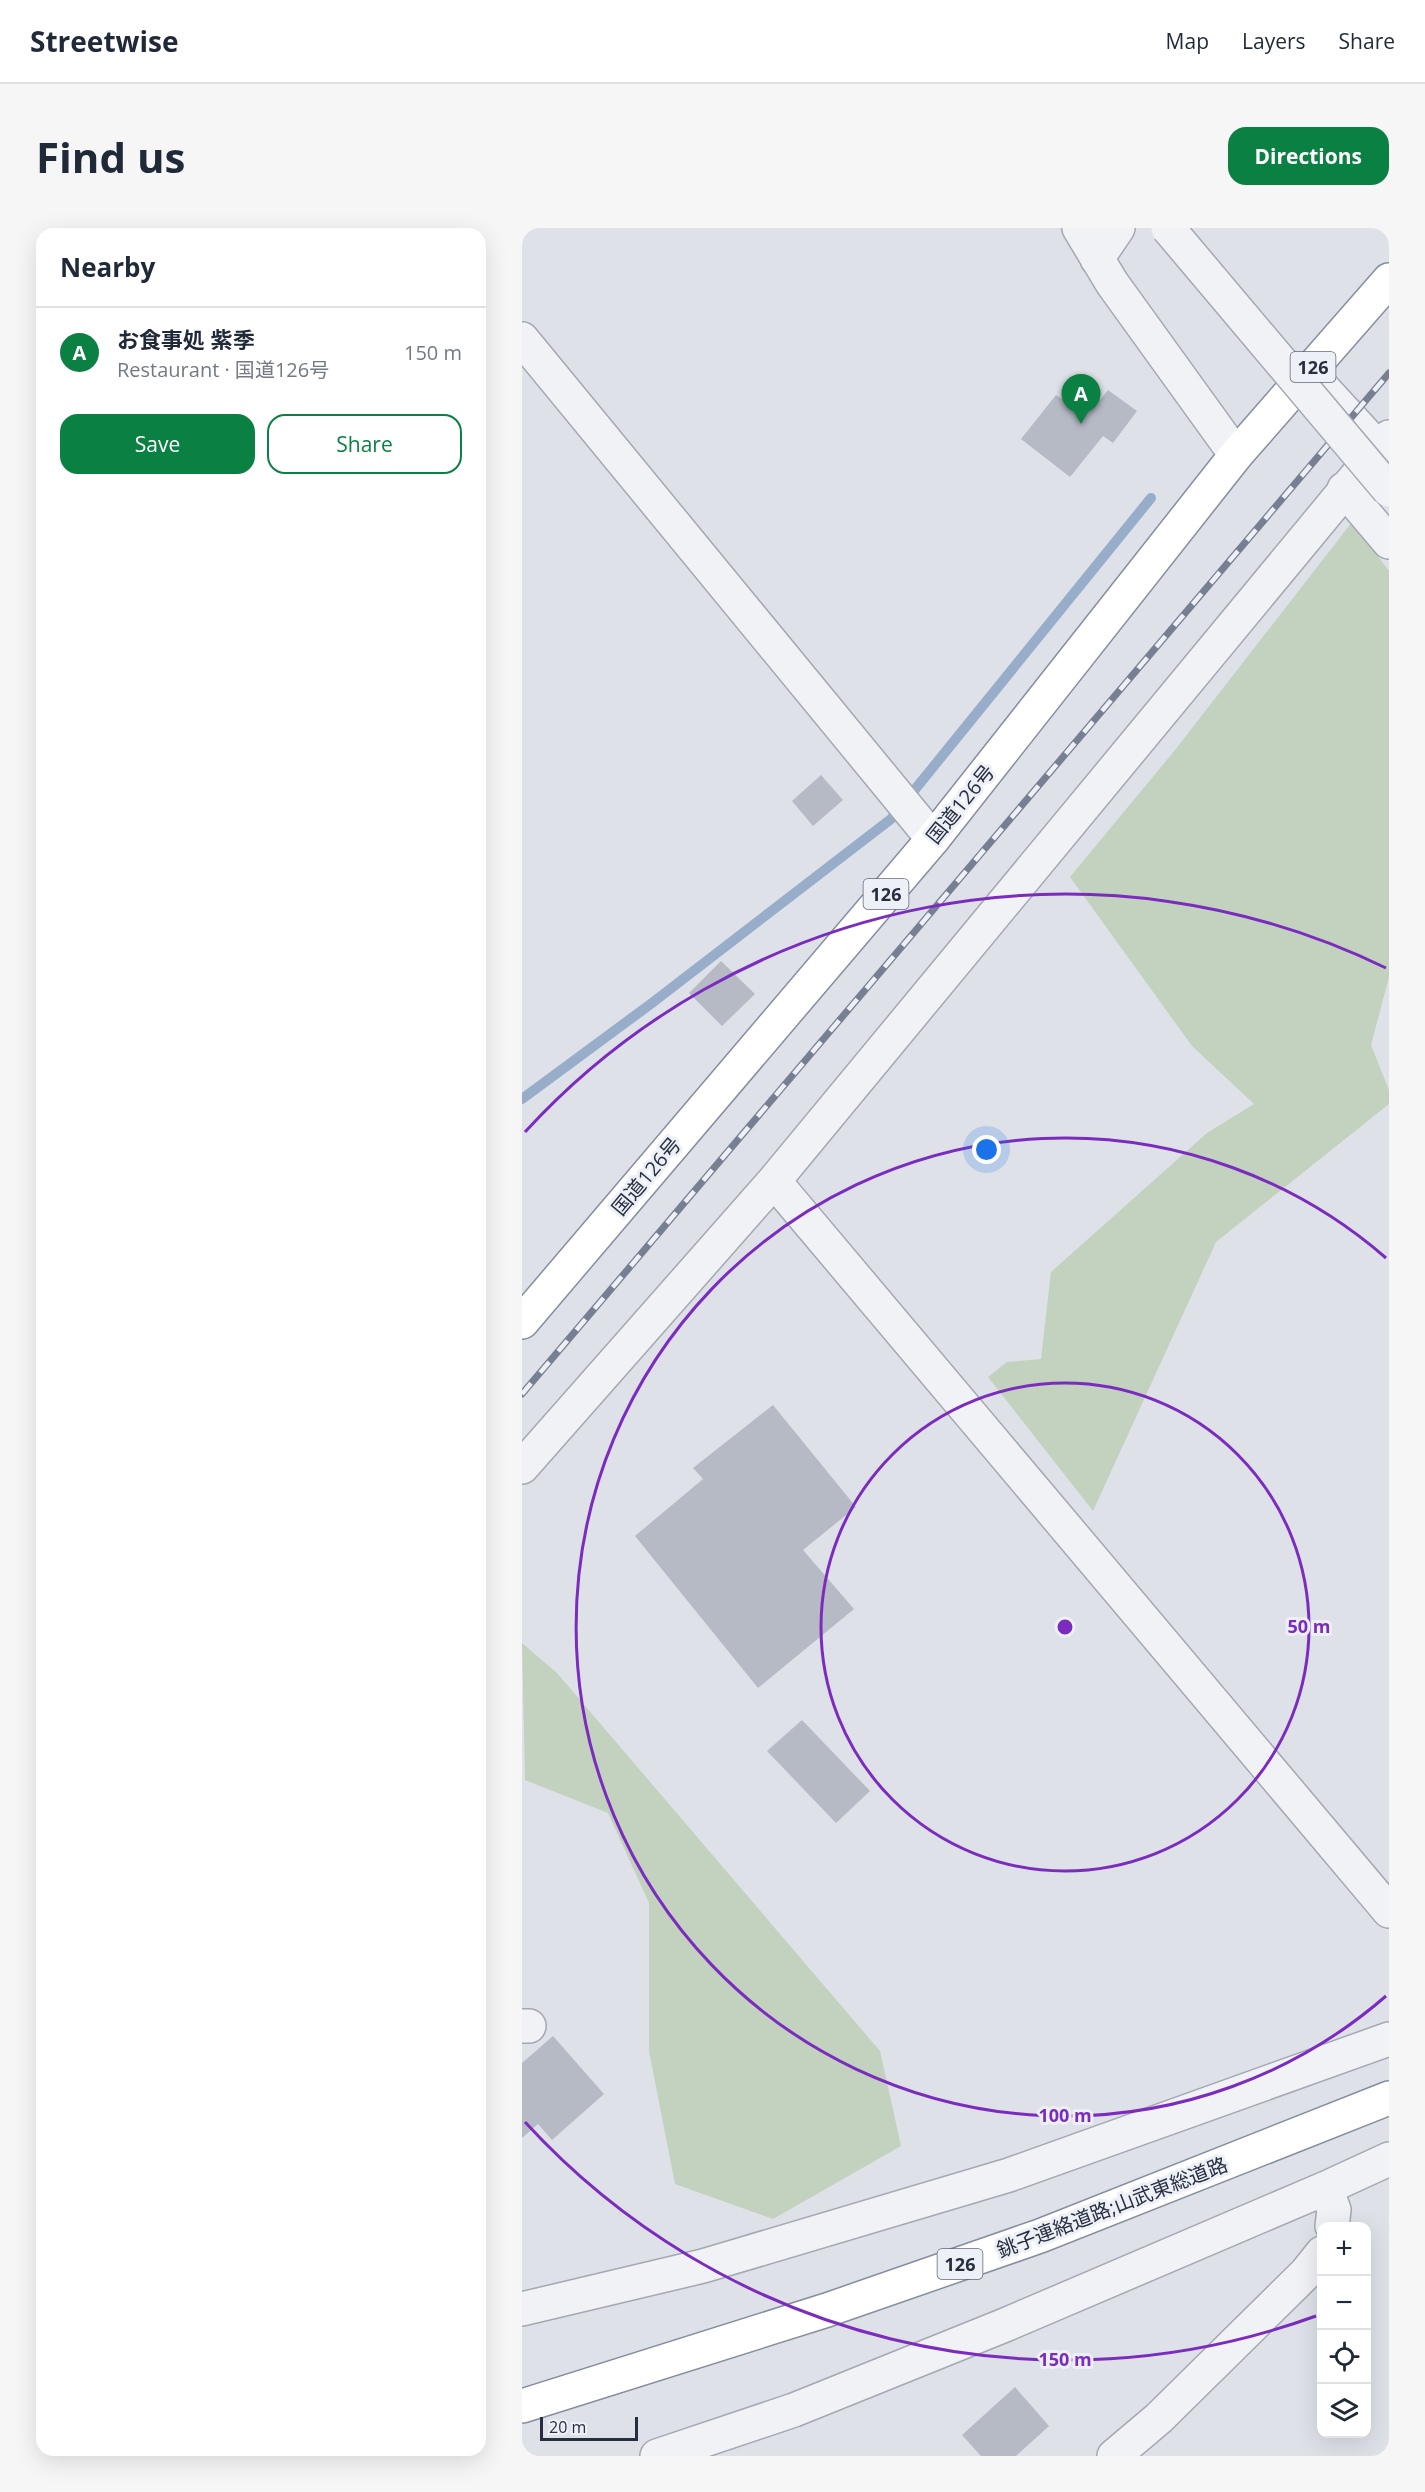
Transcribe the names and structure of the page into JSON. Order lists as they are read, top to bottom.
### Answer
{
  "streets": {
    "highway": ["126", "国道126号", "銚子連絡道路;山武東総道路"]
  },
  "scale_bar": "20 m",
  "page": {
    "header": "Streetwise",
    "nav": ["Map", "Layers", "Share"],
    "buttons": [
      "Directions",
      ["Save", "Share"]
    ],
    "title": "Find us",
    "heading": "Nearby",
    "list": [
      {
        "mark": "A",
        "name": "お食事処 紫季",
        "note": "Restaurant · 国道126号",
        "value": "150 m"
      }
    ],
    "pins": "A",
    "map_buttons": ["+", "−"],
    "scale": "20 m"
  },
  "rings": ["50 m", "100 m", "150 m"]
}
